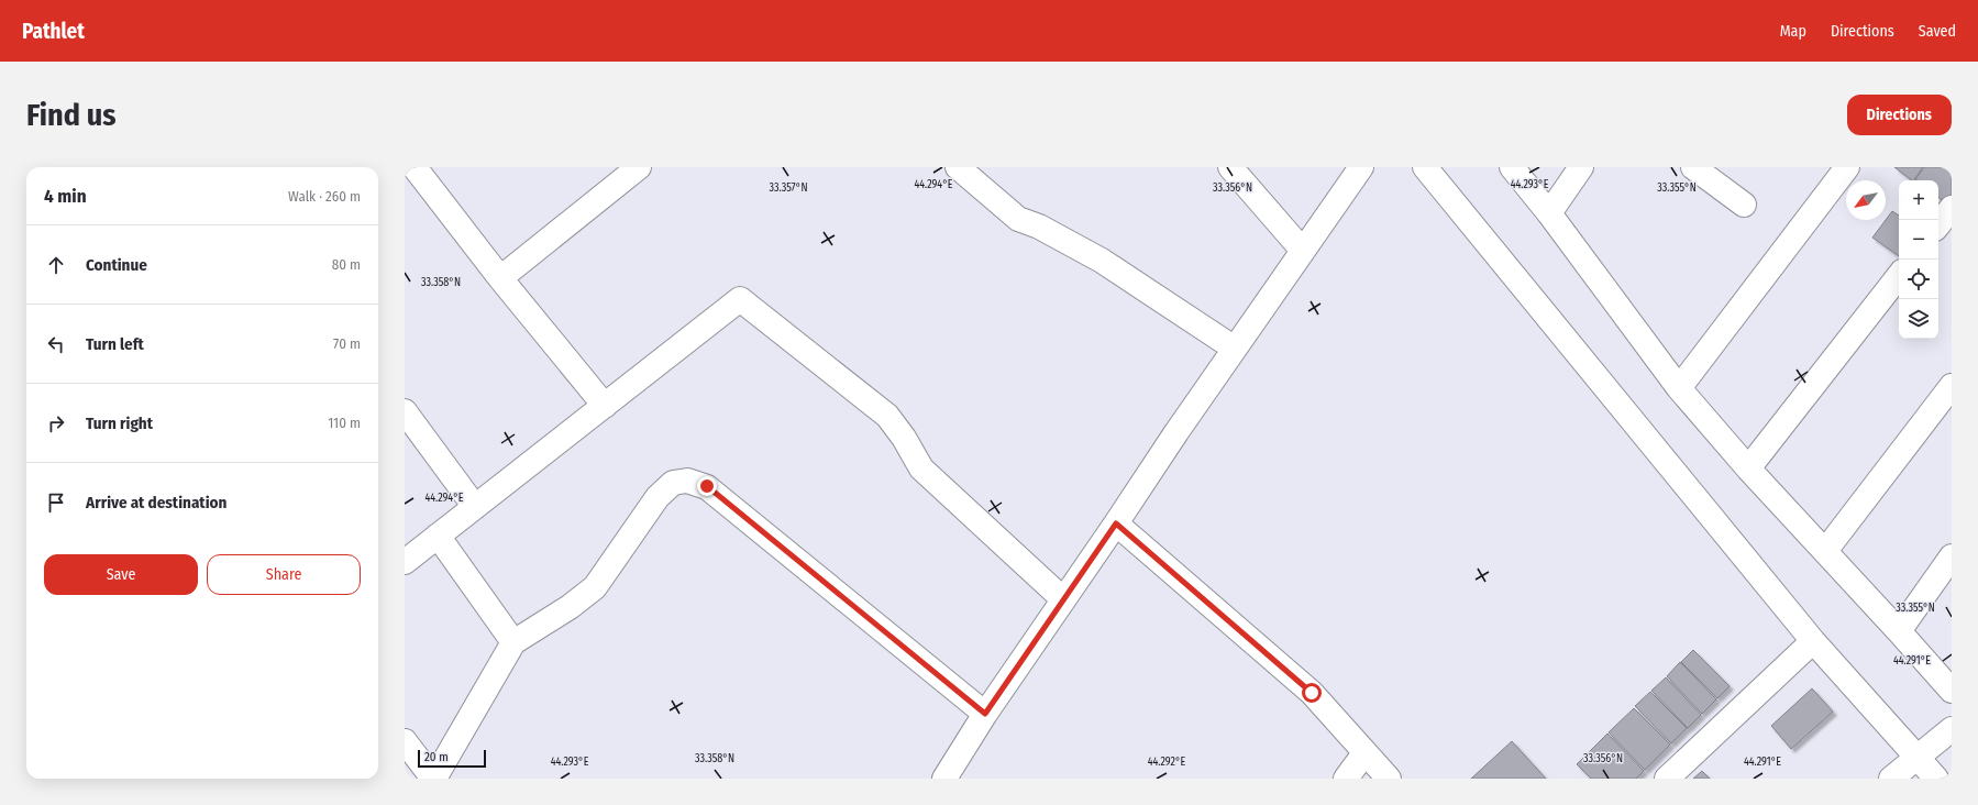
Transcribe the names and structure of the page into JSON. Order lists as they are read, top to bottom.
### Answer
{
  "scale_bar": "20 m",
  "north": "bottom left",
  "page": {
    "header": "Pathlet",
    "nav": ["Map", "Directions", "Saved"],
    "buttons": [
      "Directions",
      ["Save", "Share"]
    ],
    "title": "Find us",
    "heading": ["4 min", "Walk · 260 m"],
    "map_buttons": ["+", "−"],
    "list": [
      ["Continue", "80 m"],
      ["Turn left", "70 m"],
      ["Turn right", "110 m"],
      "Arrive at destination"
    ],
    "scale": "20 m"
  },
  "coordinates": [
    "44.294°E",
    "44.293°E",
    "33.357°N",
    "33.356°N",
    "33.355°N",
    "33.358°N",
    "44.291°E",
    "44.292°E"
  ]
}
